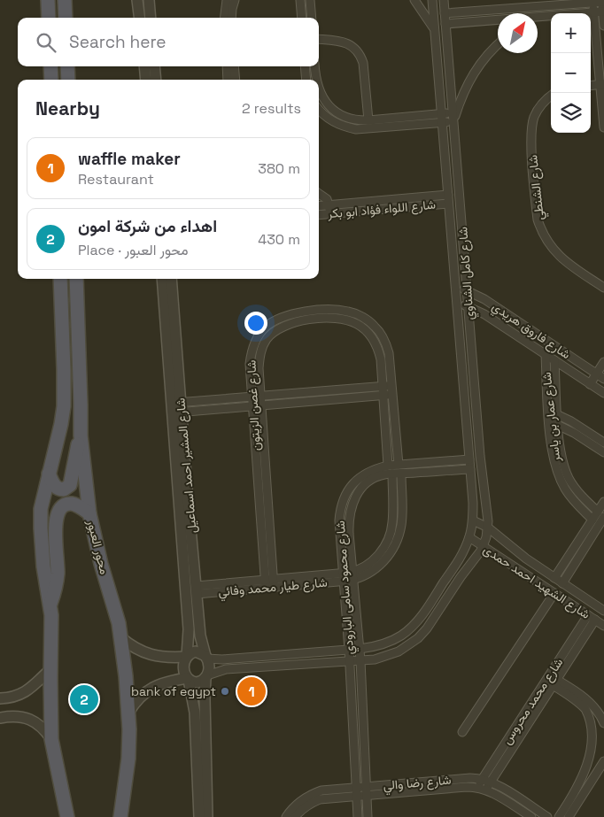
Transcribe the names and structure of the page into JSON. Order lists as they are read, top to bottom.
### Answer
{
  "streets": {
    "highway": ["محور العبور"],
    "street": [
      "شارع الشنطي",
      "شارع اللواء فؤاد ابو بكر",
      "شارع كامل الشناوي",
      "شارع فاروق هريدي",
      "شارع غصن الزيتون",
      "شارع عمار بن ياسر",
      "شارع المشير احمد اسماعيل",
      "شارع الشهيد احمد حمدى",
      "شارع طيار محمد وفائي",
      "شارع محمود سامى البارودي",
      "شارع محمد محروس",
      "شارع رضا والي"
    ]
  },
  "crossings": [
    ["شارع اللواء فؤاد ابو بكر", "شارع كامل الشناوي"],
    ["شارع كامل الشناوي", "شارع فاروق هريدي"],
    ["شارع كامل الشناوي", "شارع المشير احمد اسماعيل"],
    ["شارع كامل الشناوي", "شارع الشهيد احمد حمدى"],
    ["شارع كامل الشناوي", "شارع محمود سامى البارودي"],
    ["شارع فاروق هريدي", "شارع عمار بن ياسر"],
    ["شارع غصن الزيتون", "شارع طيار محمد وفائي"],
    ["شارع غصن الزيتون", "شارع محمود سامى البارودي"],
    ["شارع المشير احمد اسماعيل", "شارع طيار محمد وفائي"],
    ["شارع الشهيد احمد حمدى", "شارع محمد محروس"],
    ["شارع طيار محمد وفائي", "شارع محمود سامى البارودي"],
    ["شارع محمود سامى البارودي", "شارع رضا والي"],
    ["شارع محمد محروس", "شارع رضا والي"]
  ],
  "places": ["bank of egypt"],
  "north": "top right",
  "page": {
    "map_buttons": ["+", "−"],
    "search": "Search here",
    "heading": ["Nearby", "2 results"],
    "list": [
      {
        "mark": "1",
        "name": "waffle maker",
        "note": "Restaurant",
        "value": "380 m"
      },
      {
        "mark": "2",
        "name": "اهداء من شركة امون",
        "note": "Place · محور العبور",
        "value": "430 m"
      }
    ],
    "pins": ["1", "2"]
  }
}
